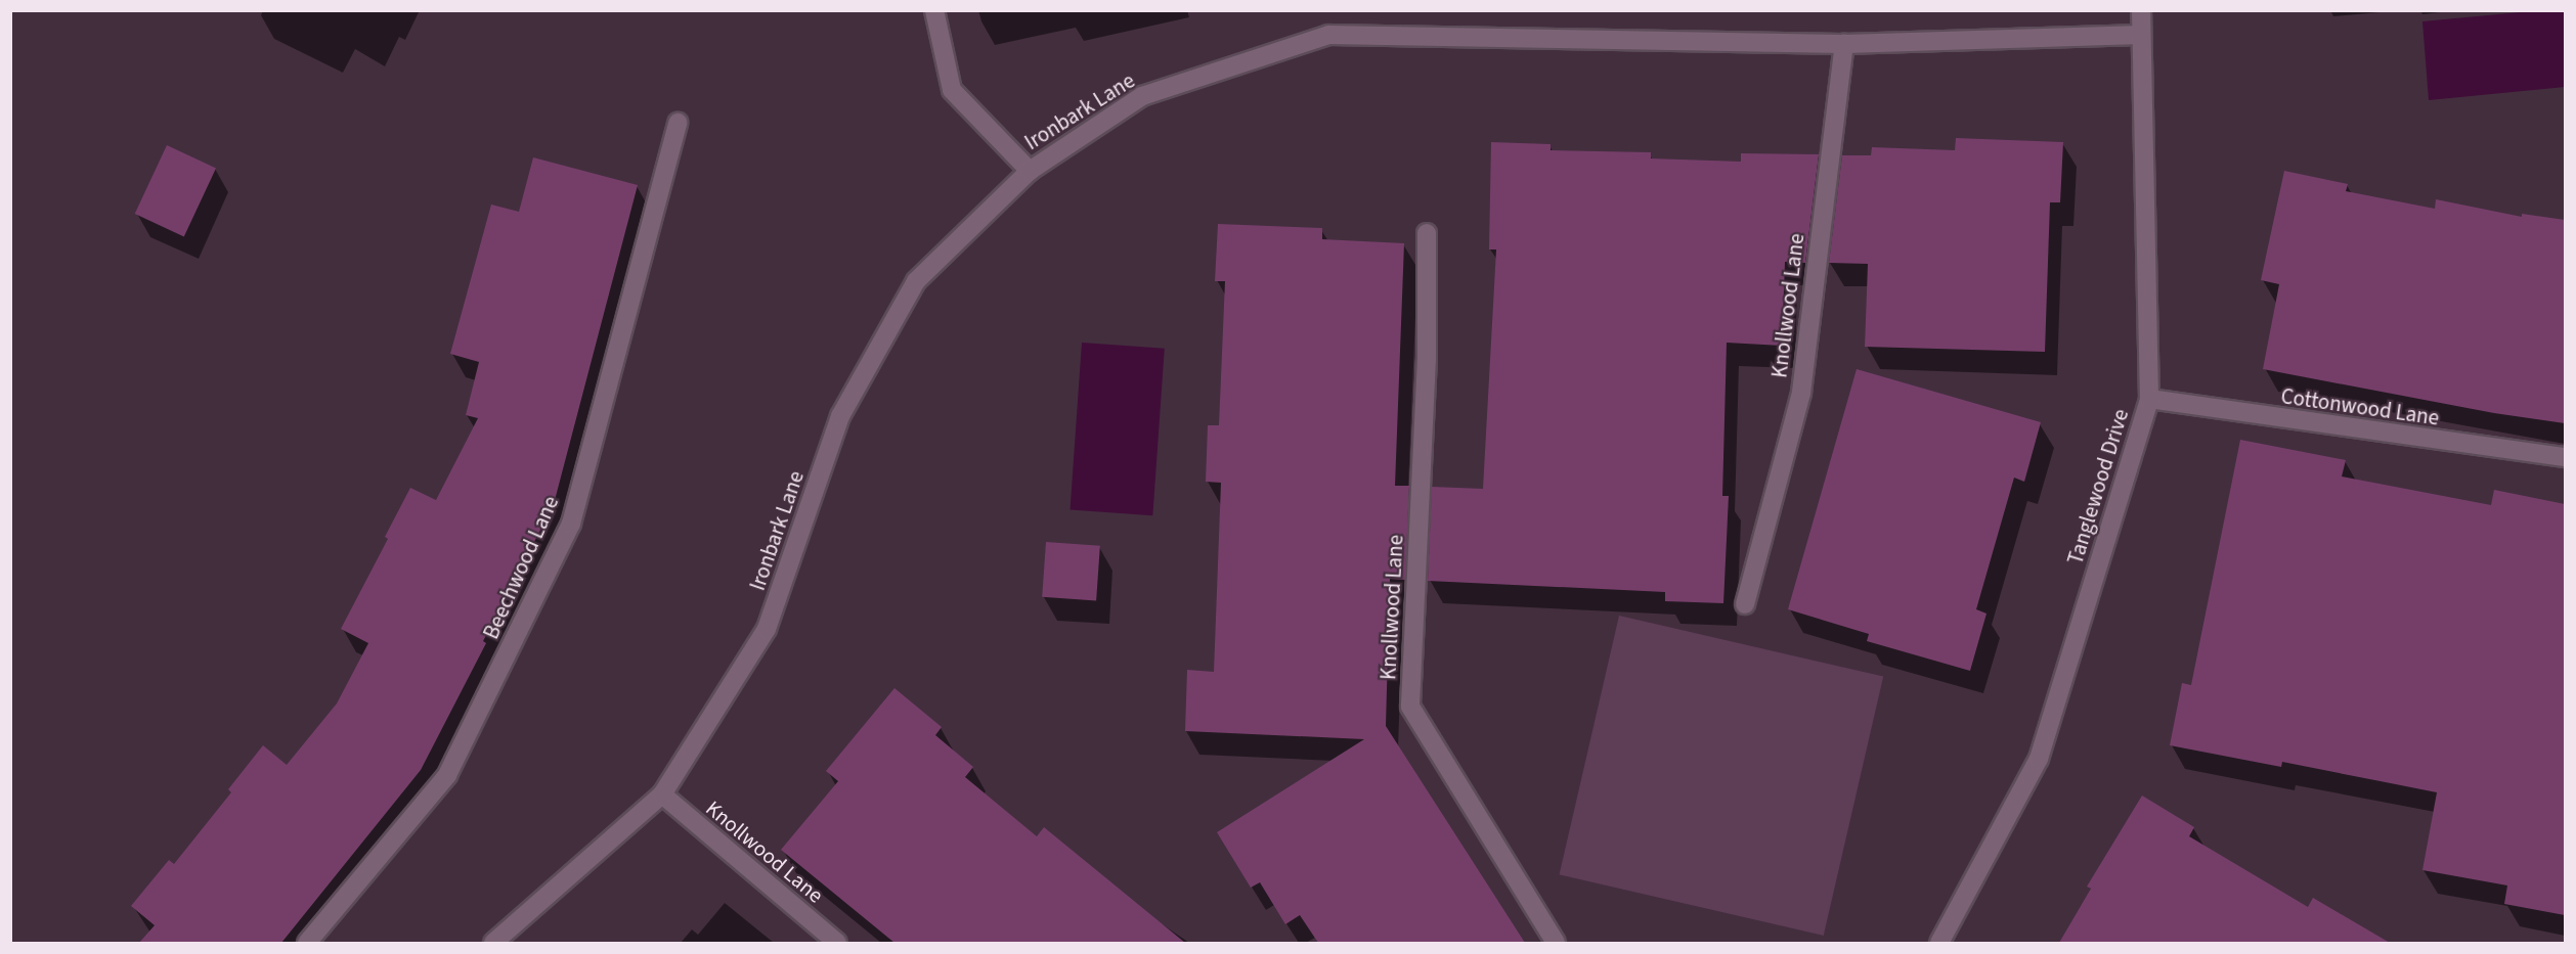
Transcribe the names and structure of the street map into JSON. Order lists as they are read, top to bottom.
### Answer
{
  "streets": {
    "street": [
      "Ironbark Lane",
      "Knollwood Lane",
      "Cottonwood Lane",
      "Tanglewood Drive",
      "Beechwood Lane"
    ]
  },
  "crossings": [
    ["Ironbark Lane", "Knollwood Lane"],
    ["Ironbark Lane", "Tanglewood Drive"],
    ["Cottonwood Lane", "Tanglewood Drive"]
  ]
}
